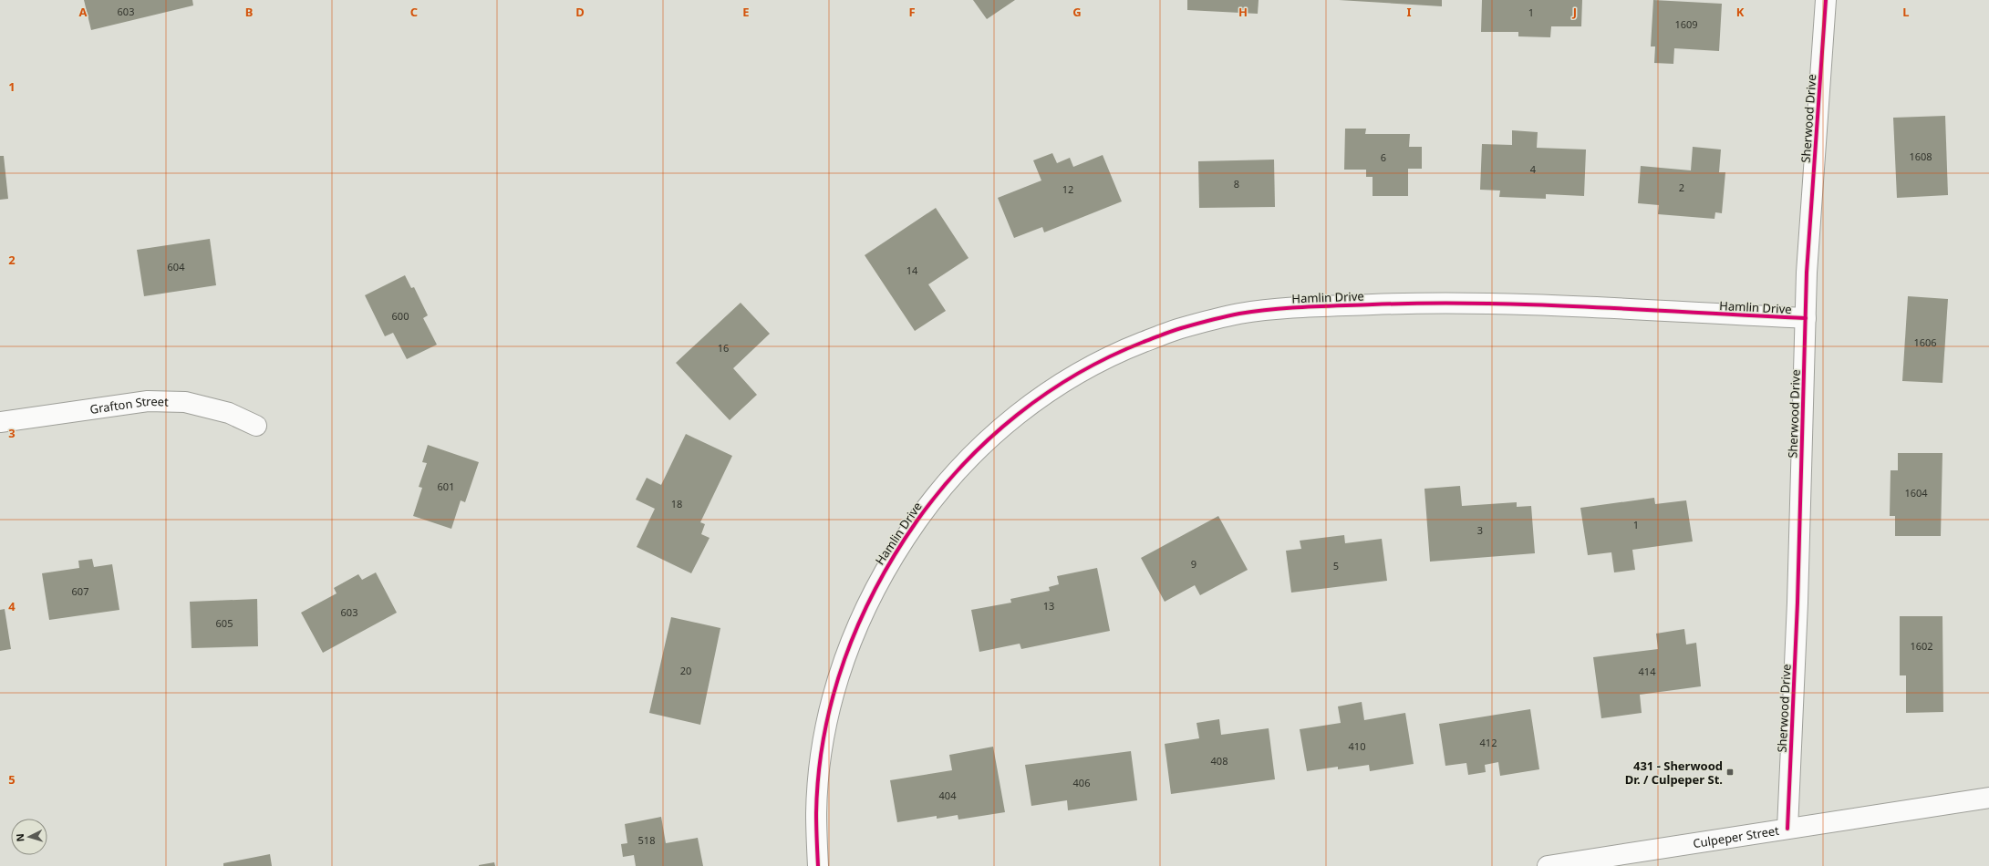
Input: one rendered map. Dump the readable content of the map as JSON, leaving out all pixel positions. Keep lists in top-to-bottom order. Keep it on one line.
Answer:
{"streets":{"street":["Sherwood Drive","Hamlin Drive","Grafton Street","Culpeper Street"]},"crossings":[["Sherwood Drive","Hamlin Drive"],["Sherwood Drive","Culpeper Street"]],"places":{"transit":["431 - Sherwood Dr. / Culpeper St."]},"house_numbers":["603","1","1609","1608","6","4","8","2","12","604","14","600","1606","16","601","1604","18","1","3","9","5","607","13","603","605","1602","20","414","412","410","408","406","404","518"],"north":"left","grid":{"columns":["A","B","C","D","E","F","G","H","I","J","K","L"],"rows":["1","2","3","4","5"]}}
